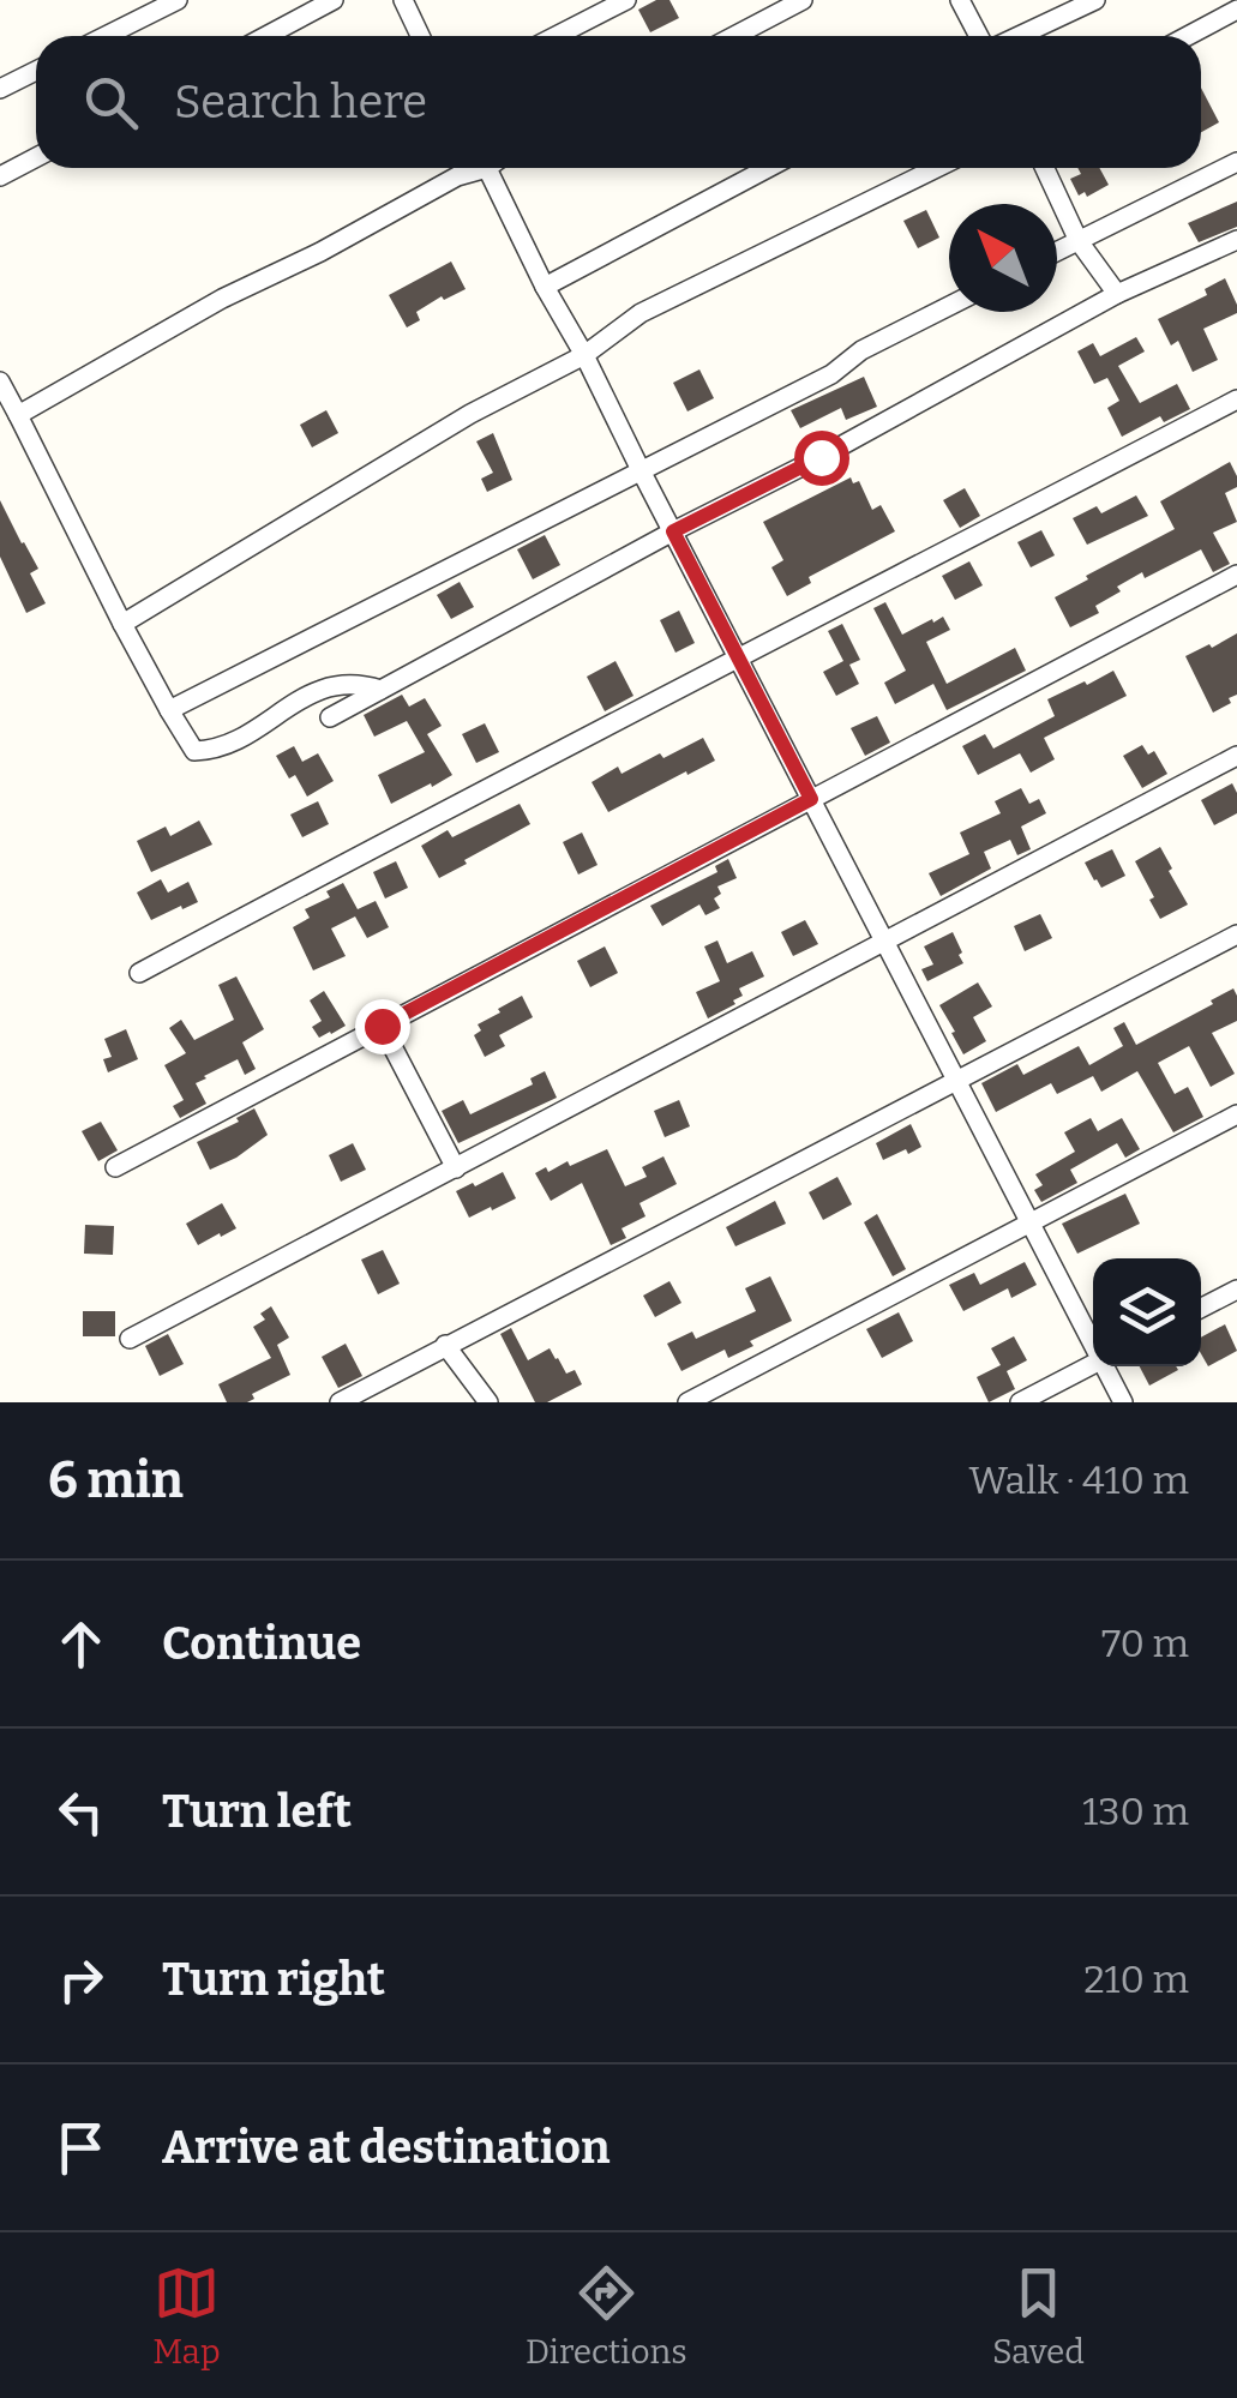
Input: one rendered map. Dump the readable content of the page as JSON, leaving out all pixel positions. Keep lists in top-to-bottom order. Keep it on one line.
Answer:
{"north":"top left","page":{"search":"Search here","heading":["6 min","Walk · 410 m"],"list":[["Continue","70 m"],["Turn left","130 m"],["Turn right","210 m"],"Arrive at destination"],"nav":["Map","Directions","Saved"]}}
